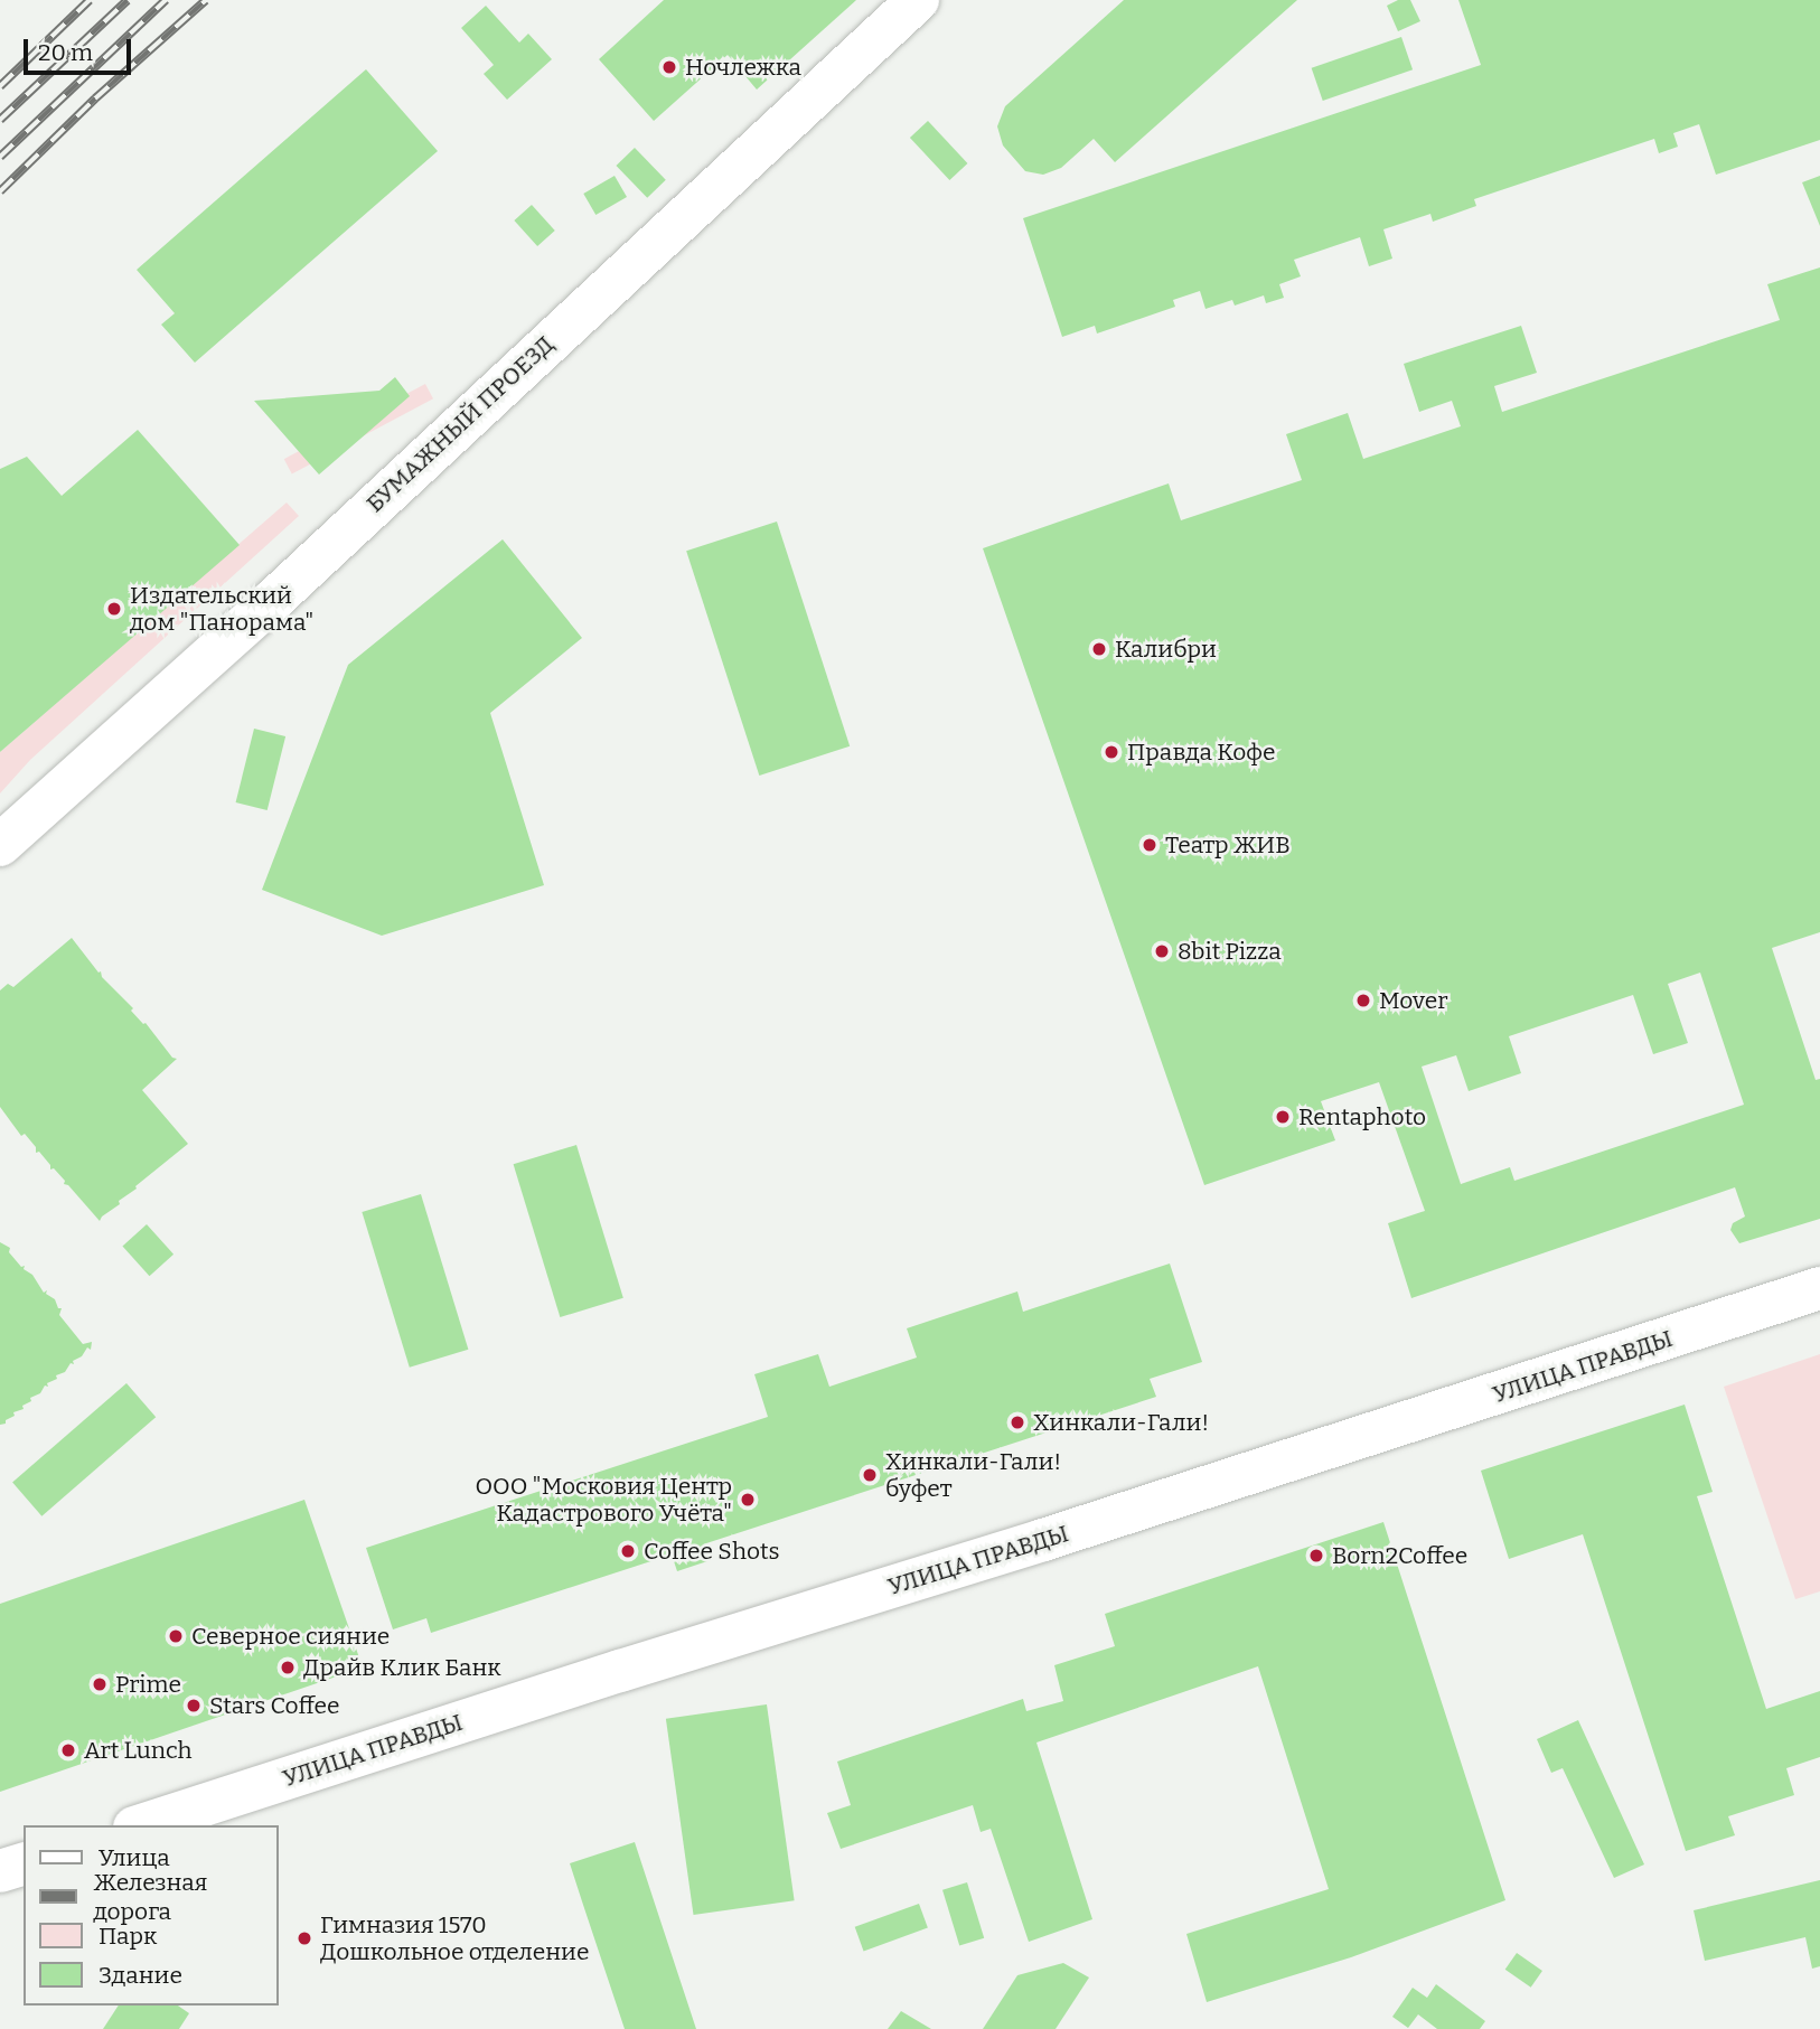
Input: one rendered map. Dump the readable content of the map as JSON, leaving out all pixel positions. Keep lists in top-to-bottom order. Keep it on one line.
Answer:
{"streets":{"street":["БУМАЖНЫЙ ПРОЕЗД","УЛИЦА ПРАВДЫ"]},"places":["Ночлежка","Издательский дом \"Панорама\"","Калибри","Правда Кофе","Театр ЖИВ","8bit Pizza","Mover","Rentaphoto","Хинкали-Гали!","Хинкали-Гали! буфет","ООО \"Московия Центр Кадастрового Учёта\"","Coffee Shots","Born2Coffee","Северное сияние","Драйв Клик Банк","Prime","Stars Coffee","Art Lunch","Гимназия 1570 Дошкольное отделение"],"legend":["Улица","Железная дорога","Парк","Здание"],"scale_bar":"20 m"}
